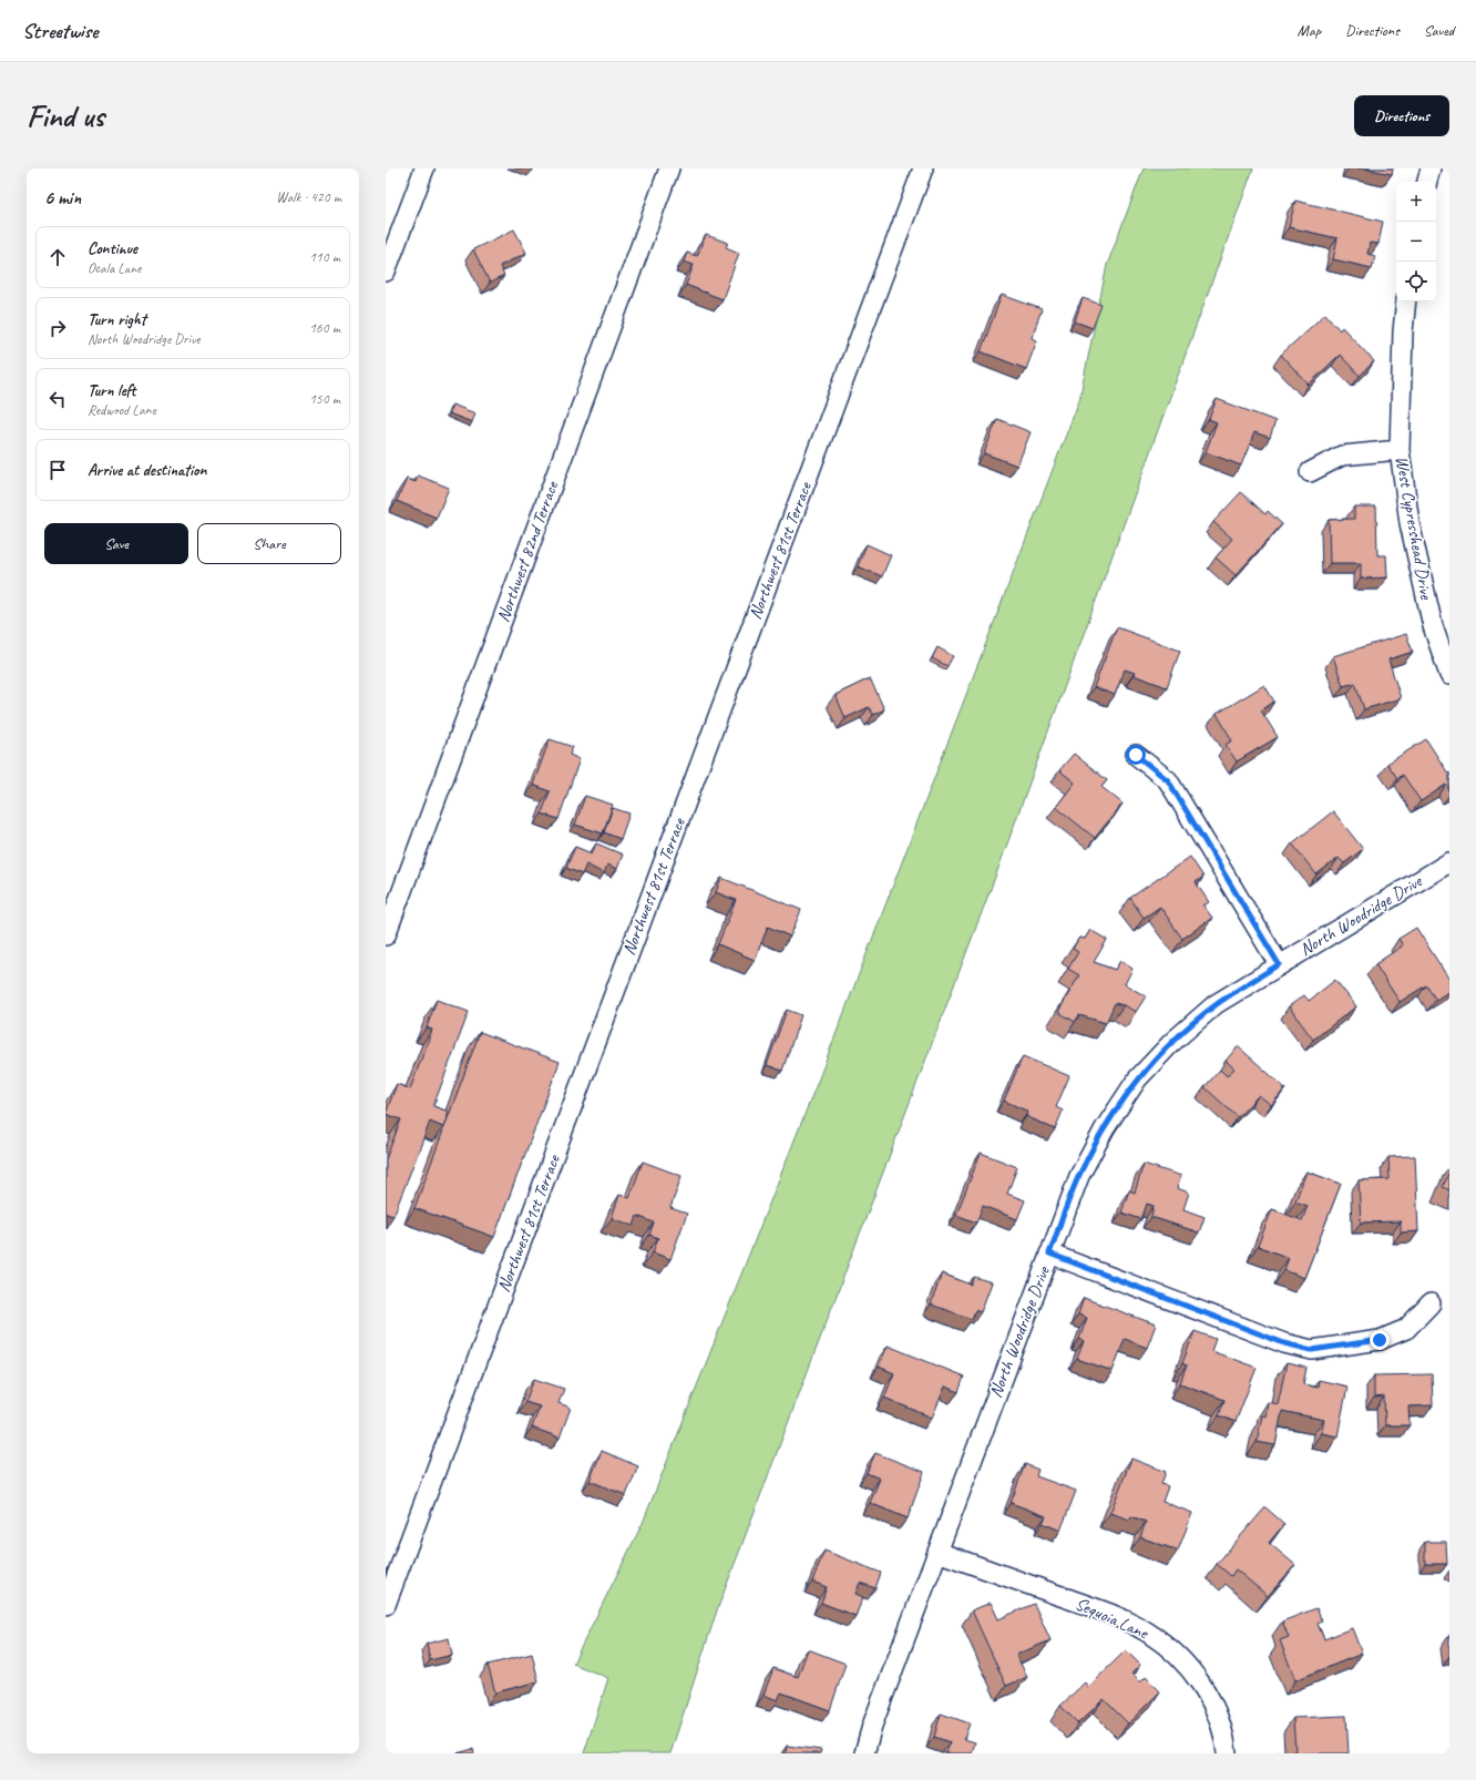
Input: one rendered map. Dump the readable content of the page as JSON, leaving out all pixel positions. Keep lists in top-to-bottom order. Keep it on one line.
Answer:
{"streets":{"street":["West Cypresshead Drive","Northwest 81st Terrace","Northwest 82nd Terrace","North Woodridge Drive","Sequoia Lane"]},"crossings":[["North Woodridge Drive","Sequoia Lane"]],"page":{"header":"Streetwise","nav":["Map","Directions","Saved"],"buttons":["Directions",["Save","Share"]],"title":"Find us","heading":["6 min","Walk · 420 m"],"map_buttons":["+","−"],"list":[["Continue","Ocala Lane","110 m"],["Turn right","North Woodridge Drive","160 m"],["Turn left","Redwood Lane","150 m"],"Arrive at destination"]}}
